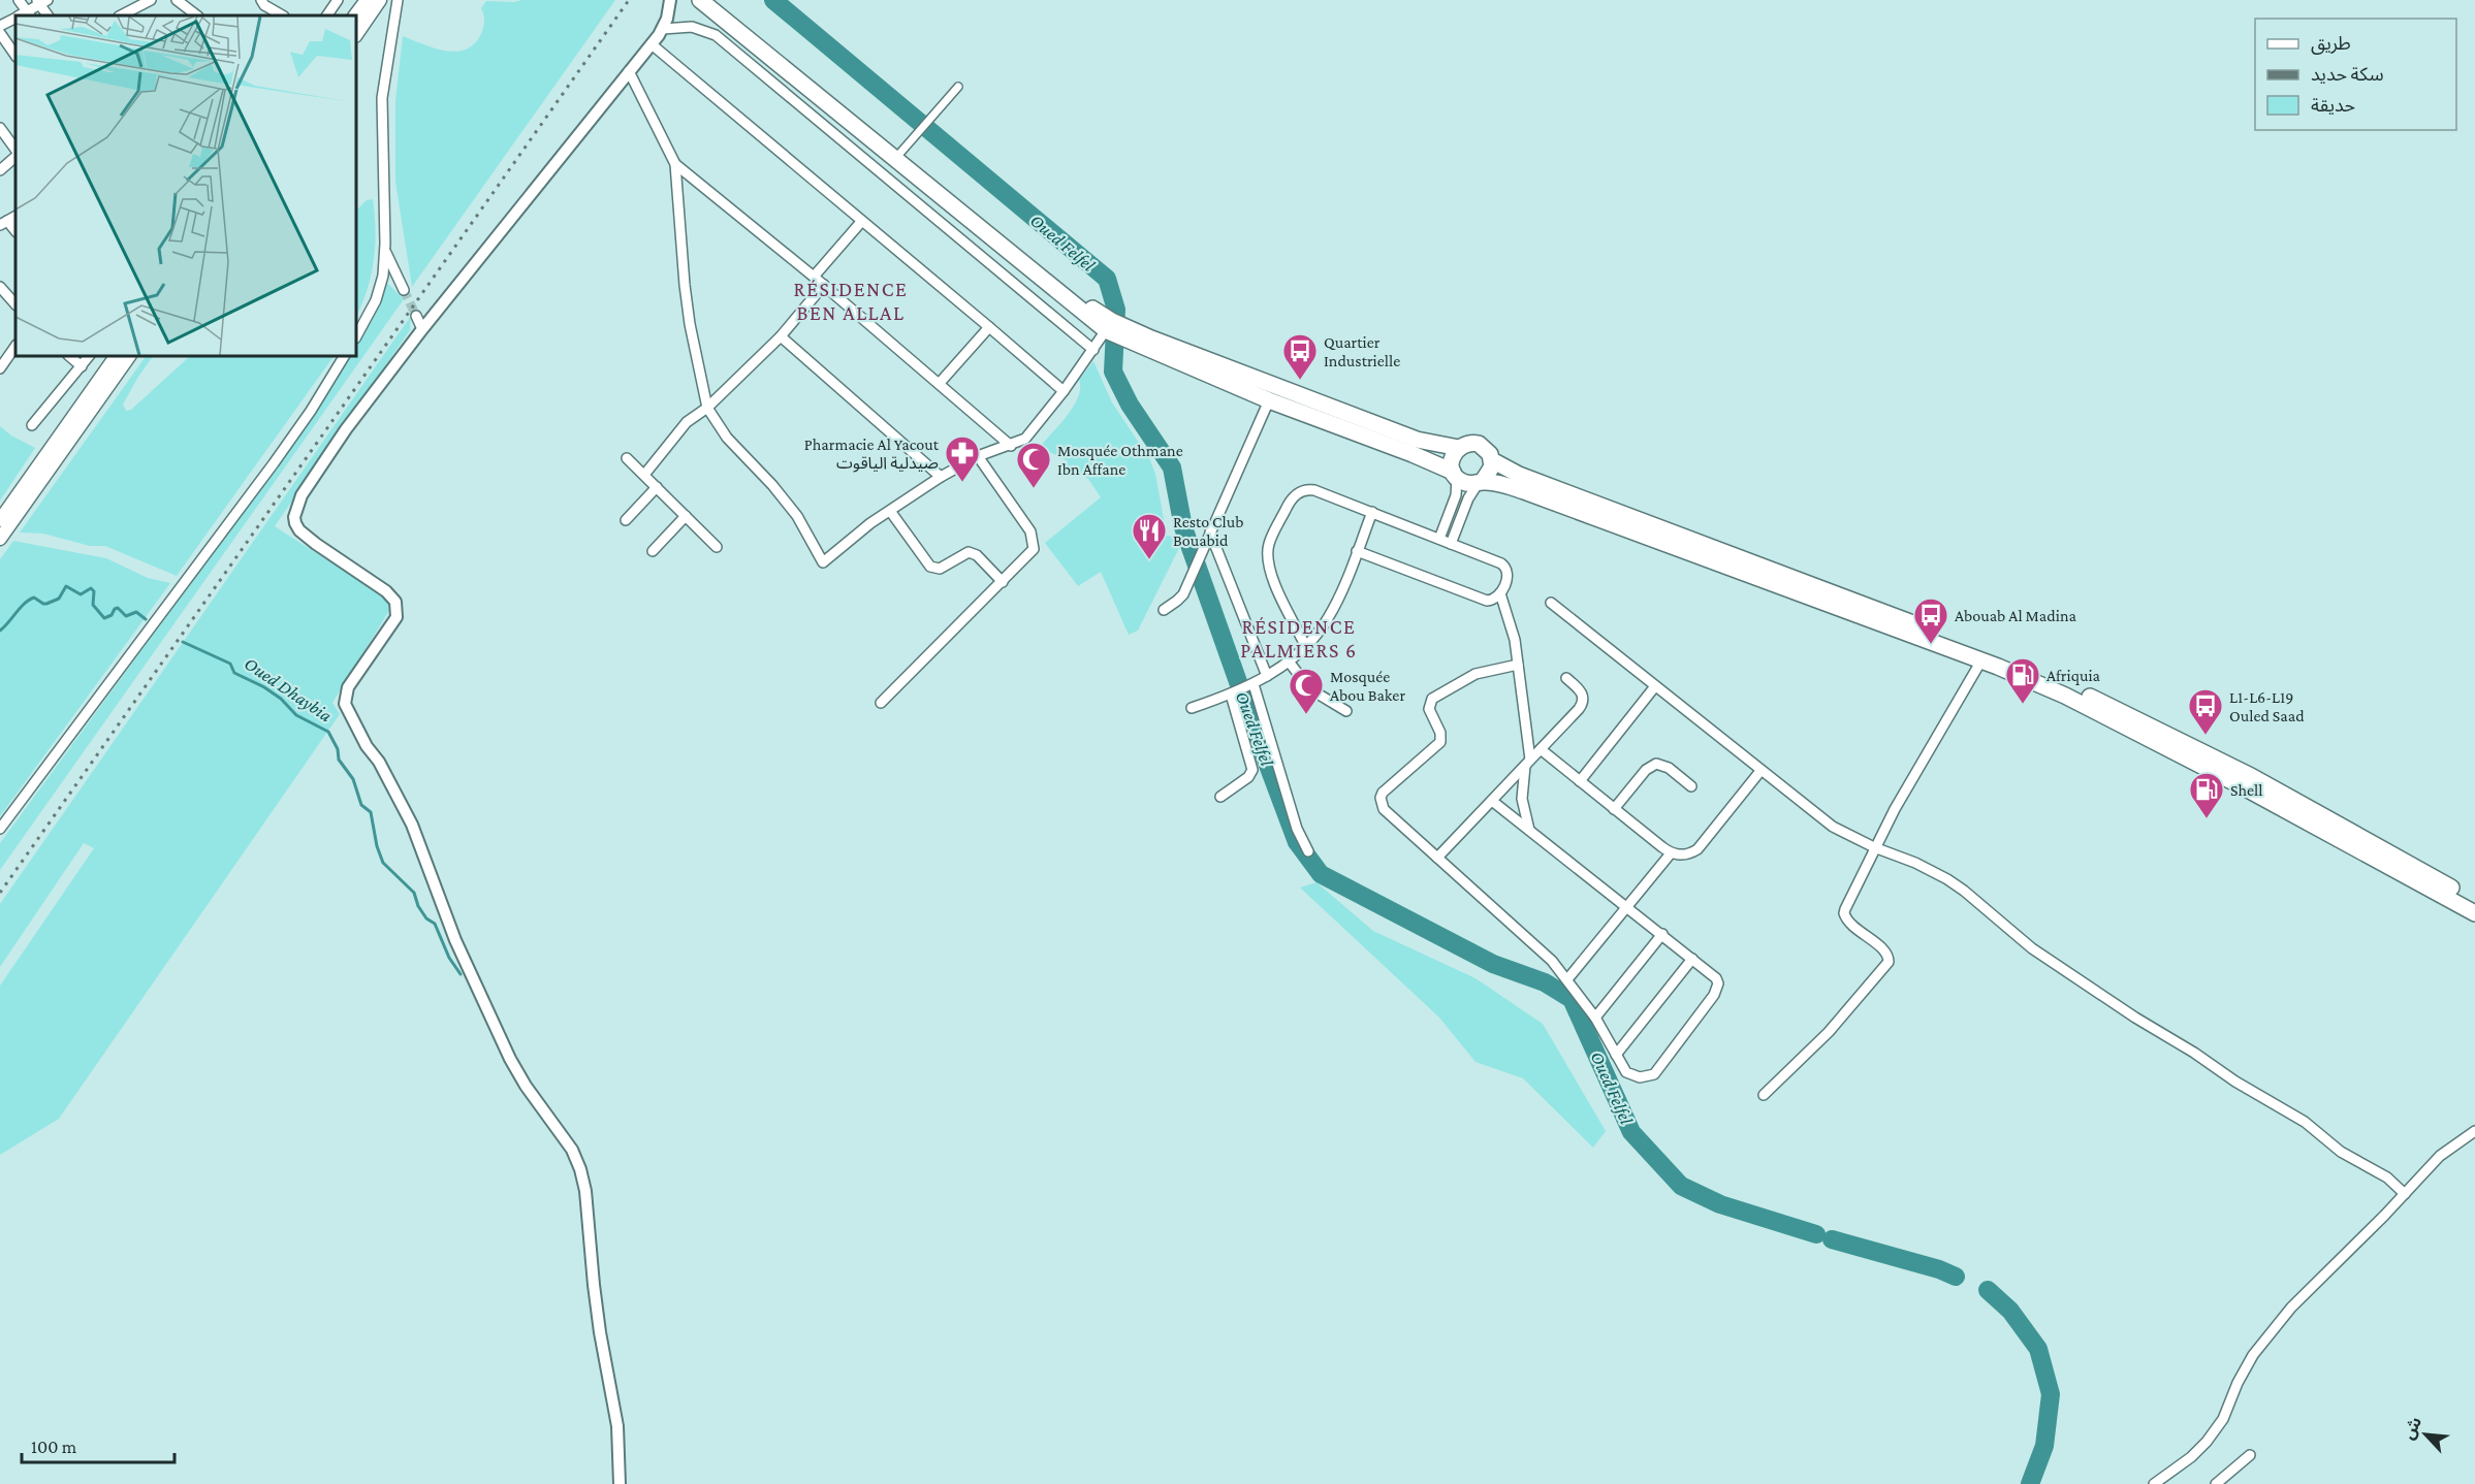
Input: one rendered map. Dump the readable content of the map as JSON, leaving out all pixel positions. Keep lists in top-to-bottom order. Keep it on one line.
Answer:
{"districts":["RÉSIDENCE BEN ALLAL","RÉSIDENCE PALMIERS 6"],"water":["Oued Felfel","Oued Dhaybia"],"places":{"bus stop":["Quartier Industrielle","Abouab Al Madina","L1-L6-L19 Ouled Saad"],"pharmacy":["Pharmacie Al Yacout صيدلية الياقوت"],"mosque":["Mosquée Othmane Ibn Affane","Mosquée Abou Baker"],"restaurant":["Resto Club Bouabid"],"fuel station":["Afriquia","Shell"]},"legend":["طريق","سكة حديد","حديقة"],"scale_bar":"100 m","north":"top left"}
